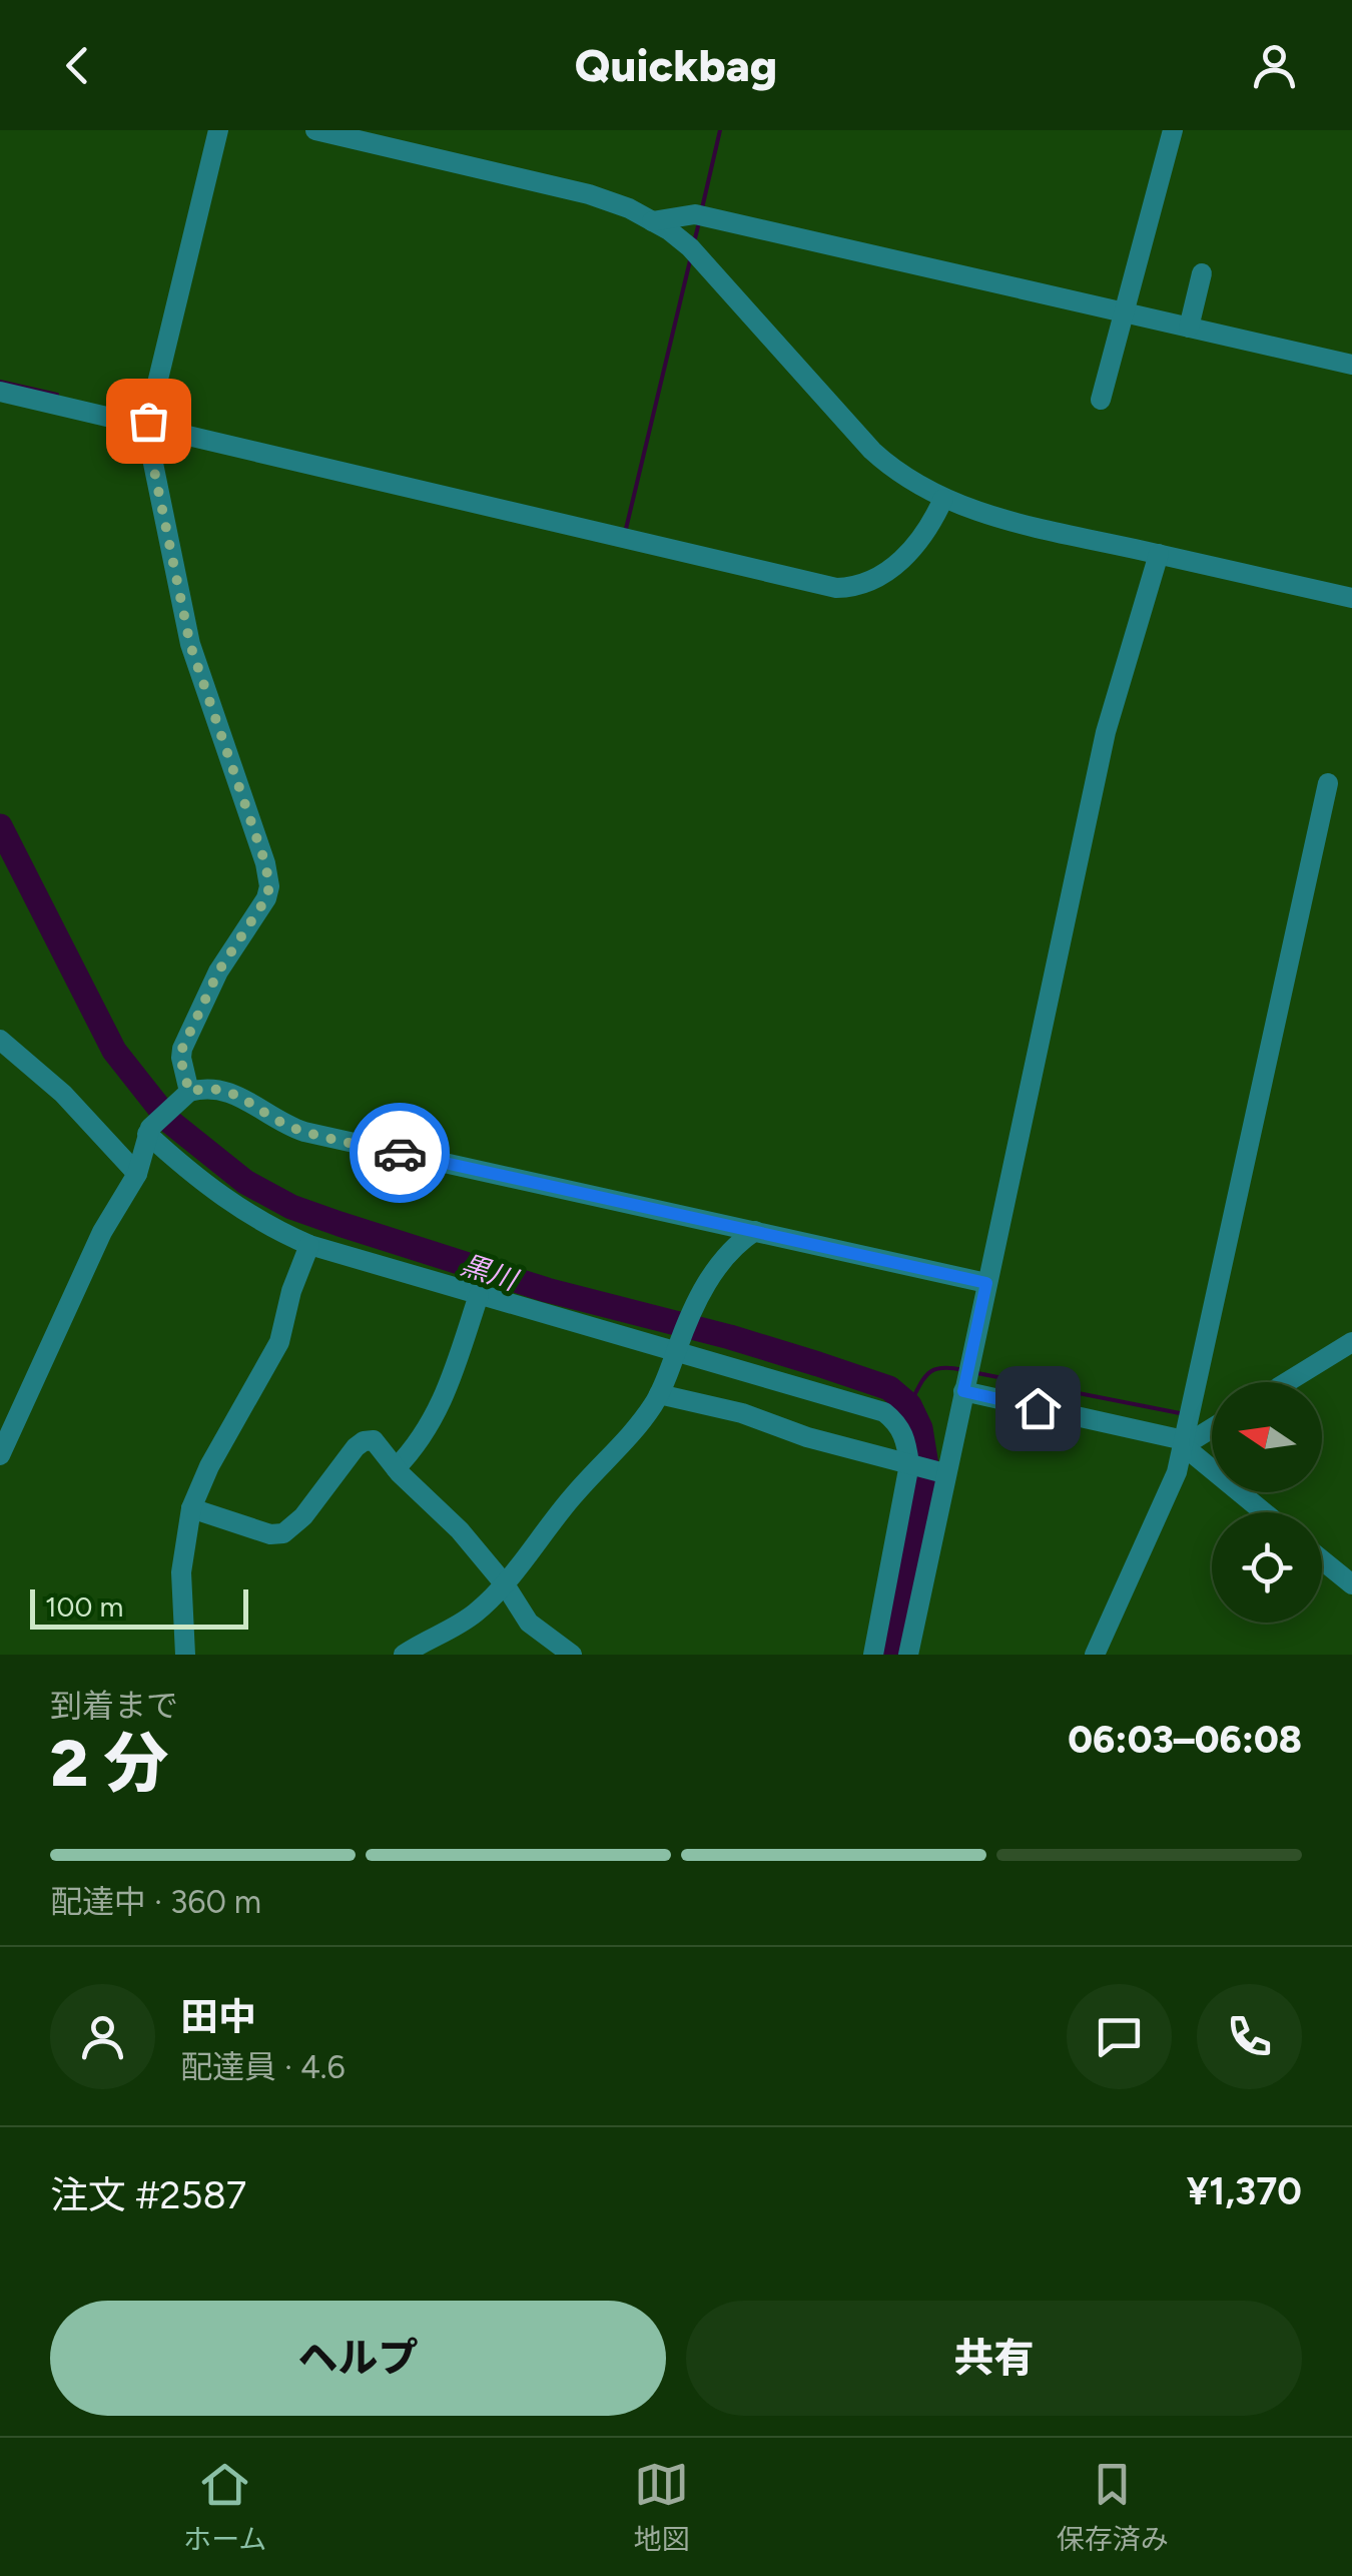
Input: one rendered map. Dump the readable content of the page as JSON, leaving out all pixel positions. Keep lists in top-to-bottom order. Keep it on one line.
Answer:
{"water":["黒川"],"scale_bar":"100 m","north":"left","page":{"header":"Quickbag","scale":"100 m","heading":["2 分","到着まで","06:03–06:08"],"panel":["田中","配達員 · 4.6","注文 #2587","¥1,370"],"bar":"配達中 · 360 m","buttons":["ヘルプ","共有"],"tabs":["ホーム","地図","保存済み"]}}
